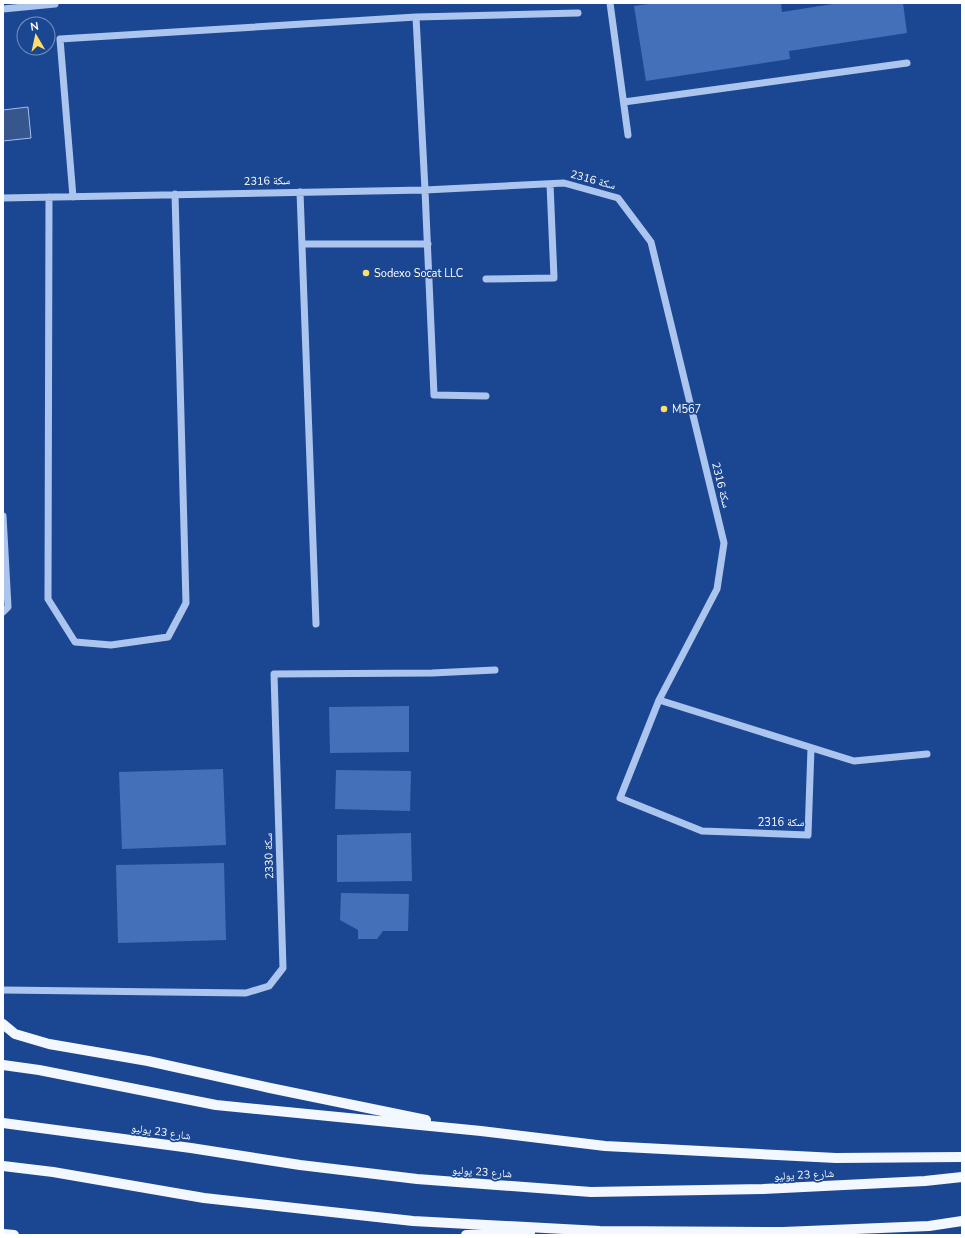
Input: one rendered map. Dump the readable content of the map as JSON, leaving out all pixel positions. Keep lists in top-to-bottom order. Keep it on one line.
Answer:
{"streets":{"main road":["شارع 23 يوليو"],"street":["2316 سكة","سكة 2330"]},"places":["Sodexo Socat LLC","M567"],"north":"top"}
